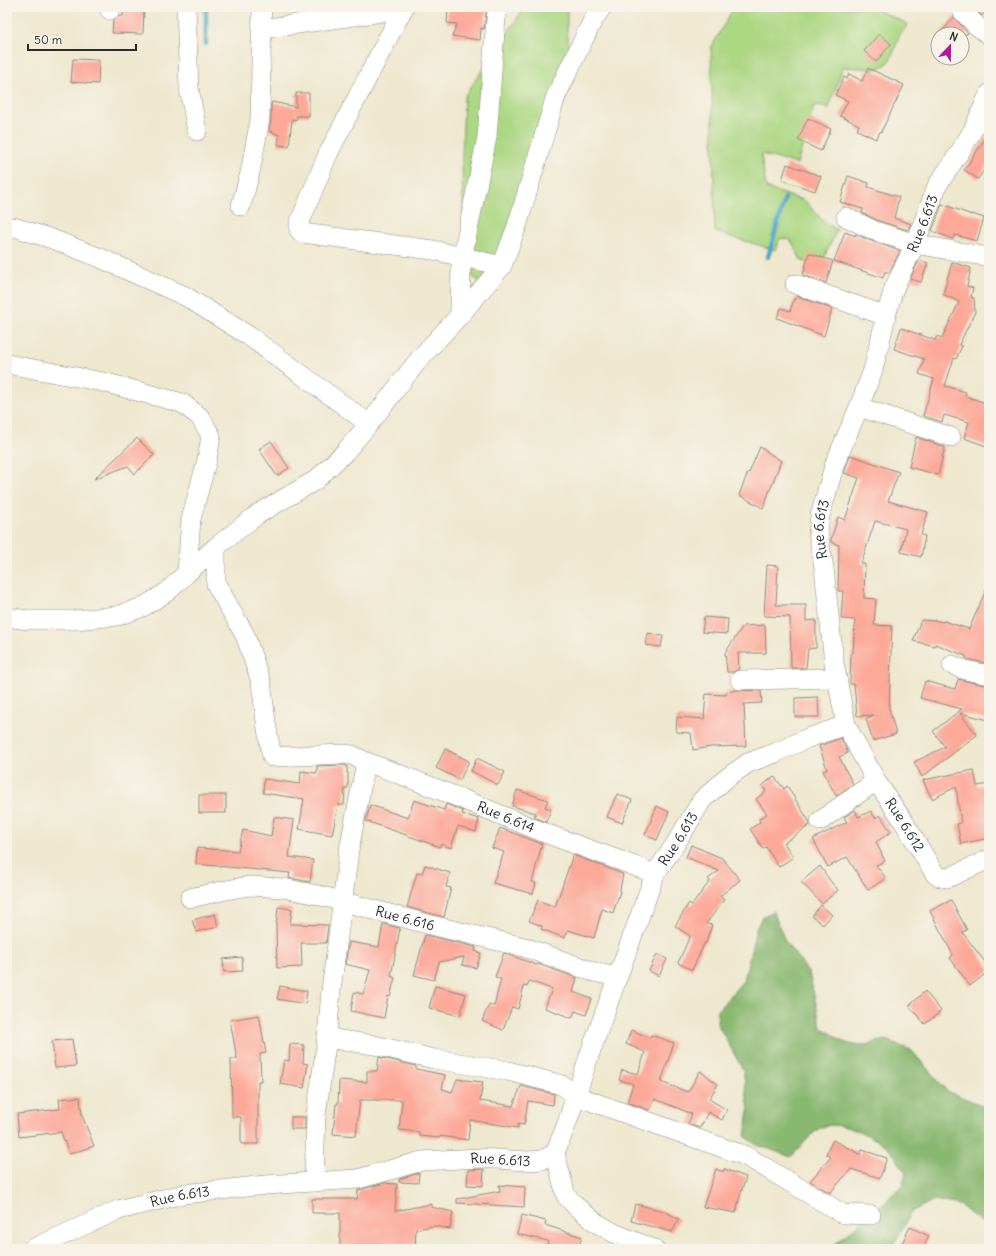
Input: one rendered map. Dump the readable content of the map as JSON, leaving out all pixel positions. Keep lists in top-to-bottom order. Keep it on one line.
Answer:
{"streets":{"street":["Rue 6.613","Rue 6.614","Rue 6.612","Rue 6.616"]},"crossings":[["Rue 6.613","Rue 6.614"],["Rue 6.613","Rue 6.612"],["Rue 6.613","Rue 6.616"]],"scale_bar":"50 m","north":"top"}
